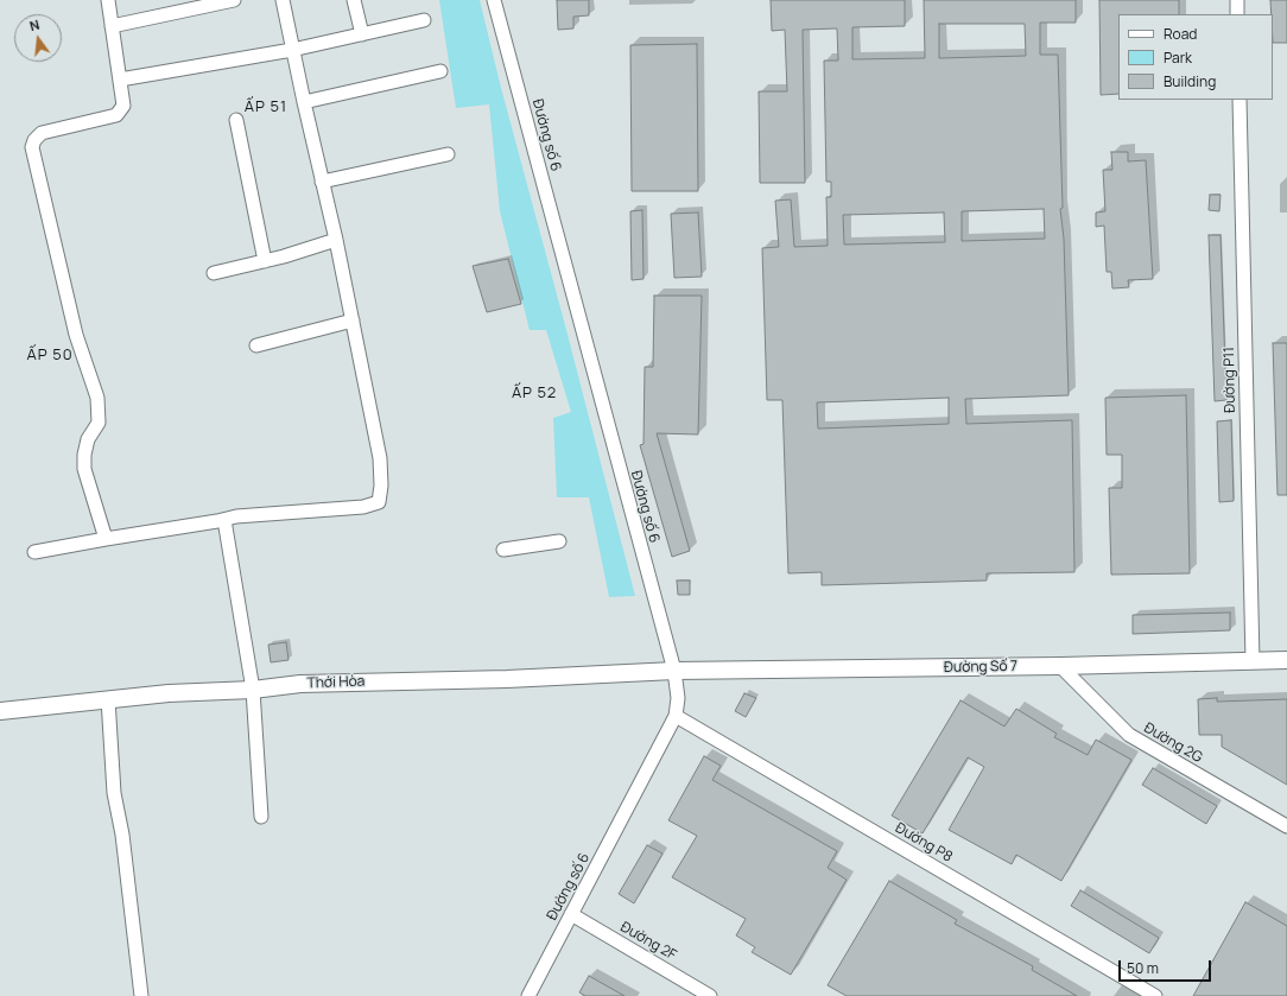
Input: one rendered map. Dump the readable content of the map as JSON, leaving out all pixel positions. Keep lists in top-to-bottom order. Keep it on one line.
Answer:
{"streets":{"street":["Đường số 6","Đường P11","Đường Số 7","Thới Hòa","Đường 2G","Đường P8","Đường 2F"]},"crossings":[["Đường số 6","Đường Số 7"],["Đường số 6","Thới Hòa"],["Đường số 6","Đường P8"],["Đường số 6","Đường 2F"],["Đường P11","Đường Số 7"],["Đường Số 7","Thới Hòa"],["Đường Số 7","Đường 2G"]],"districts":["ẤP 51","ẤP 50","ẤP 52"],"legend":["Road","Park","Building"],"scale_bar":"50 m","north":"top"}
